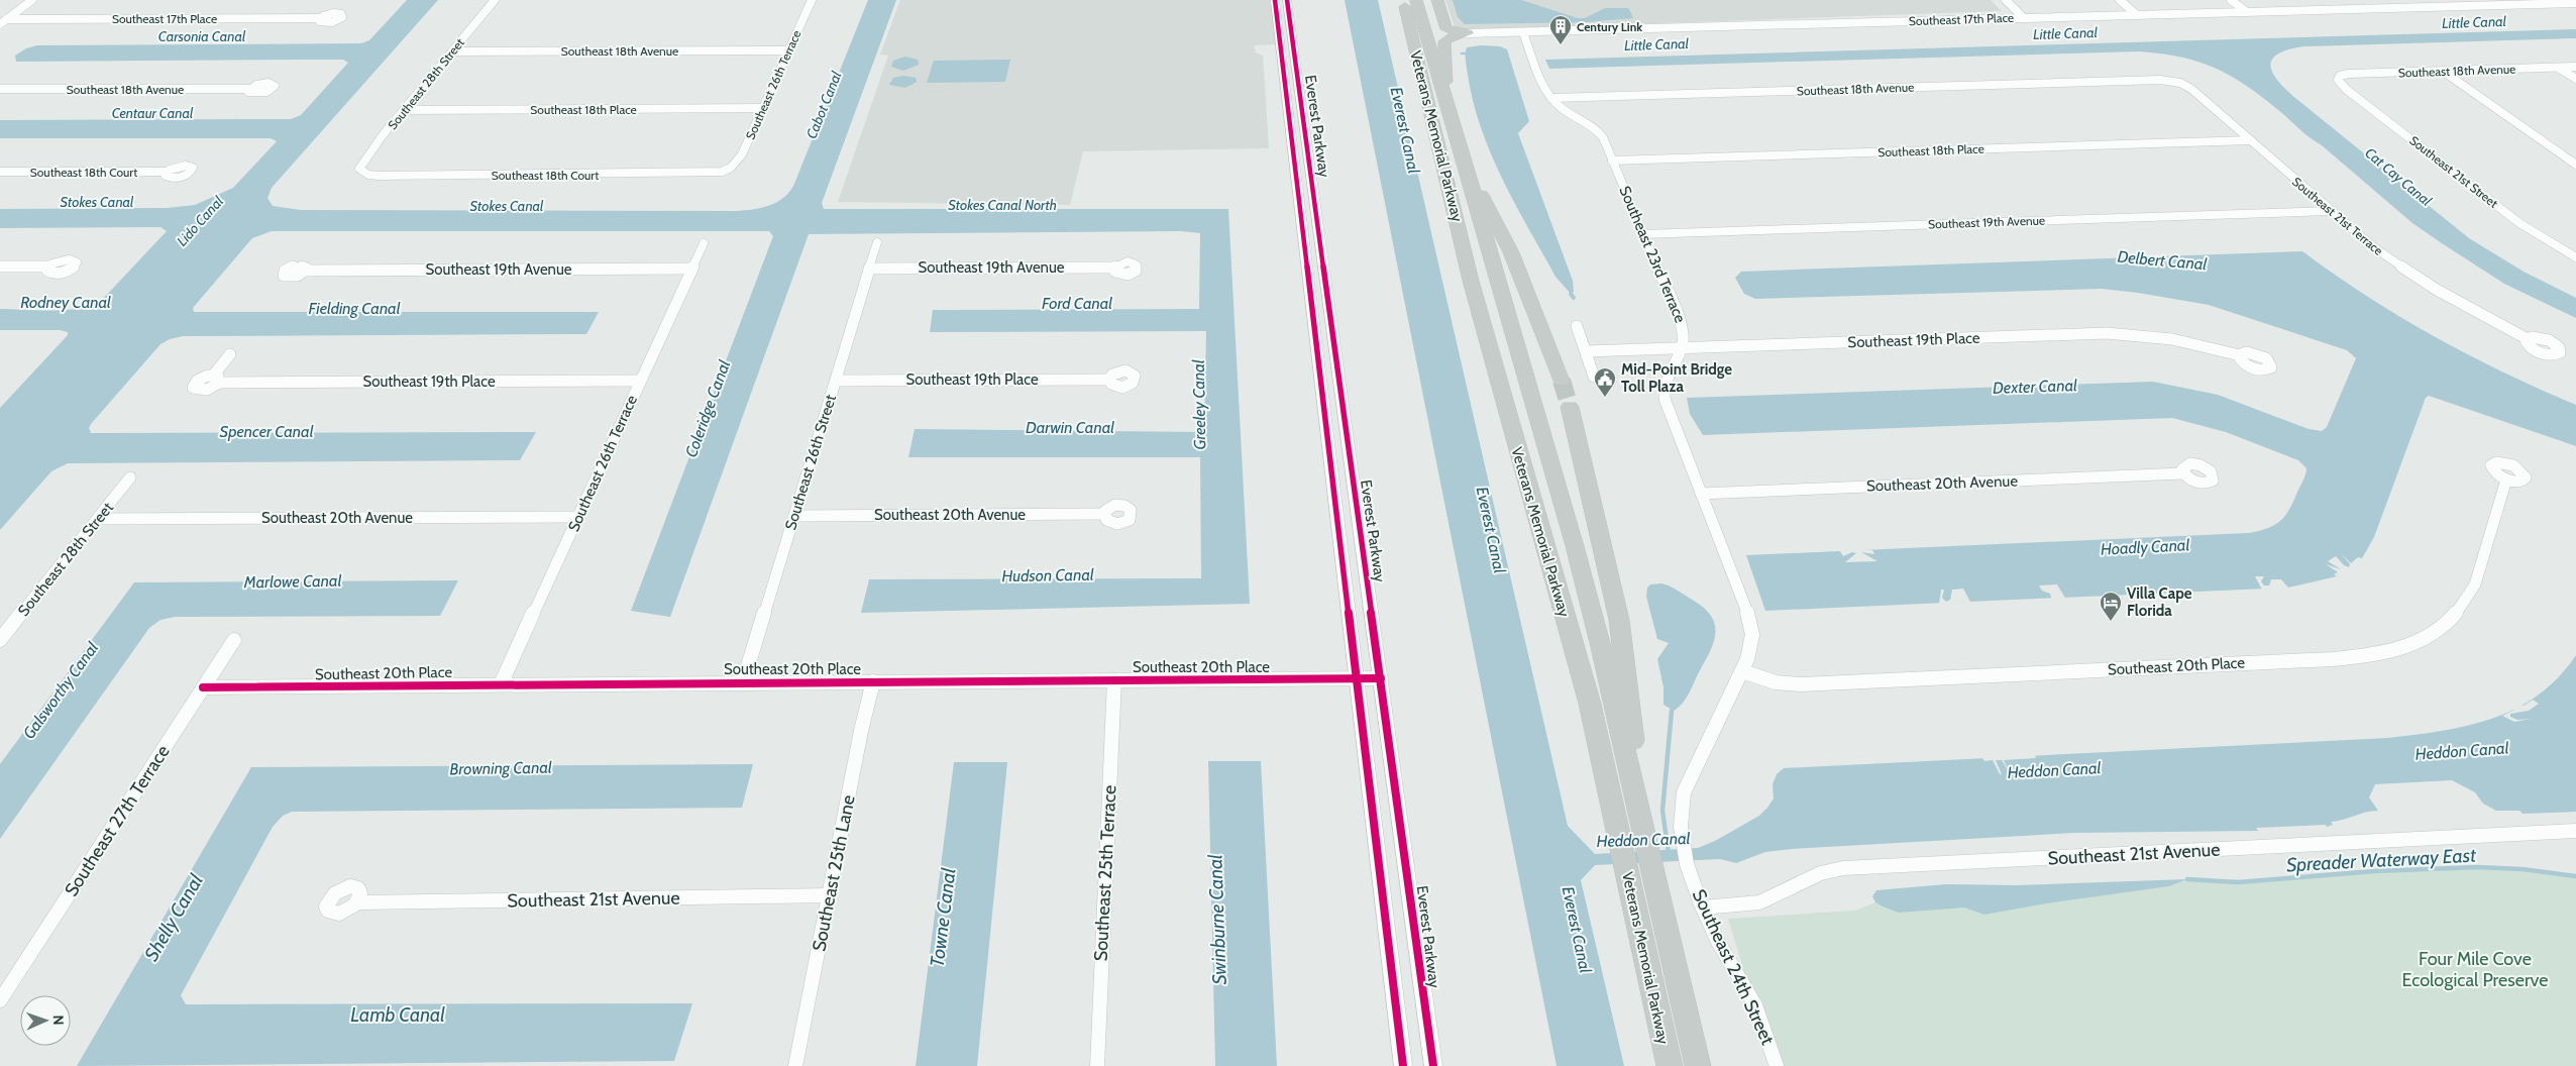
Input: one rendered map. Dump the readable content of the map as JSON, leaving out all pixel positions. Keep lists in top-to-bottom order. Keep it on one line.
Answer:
{"streets":{"highway":["Veterans Memorial Parkway"],"street":["Southeast 17th Place","Southeast 18th Avenue","Southeast 28th Street","Southeast 26th Terrace","Southeast 18th Place","Everest Parkway","Southeast 18th Court","Southeast 21st Street","Southeast 21st Terrace","Southeast 19th Avenue","Southeast 23rd Terrace","Southeast 19th Place","Southeast 26th Street","Southeast 20th Avenue","Southeast 20th Place","Southeast 27th Terrace","Southeast 21st Avenue","Southeast 25th Lane","Southeast 25th Terrace","Southeast 24th Street"]},"crossings":[["Southeast 17th Place","Southeast 23rd Terrace"],["Southeast 18th Avenue","Southeast 28th Street"],["Southeast 18th Avenue","Southeast 26th Terrace"],["Southeast 18th Avenue","Southeast 21st Street"],["Southeast 18th Avenue","Southeast 21st Terrace"],["Southeast 18th Avenue","Southeast 23rd Terrace"],["Southeast 28th Street","Southeast 18th Place"],["Southeast 28th Street","Southeast 18th Court"],["Southeast 28th Street","Southeast 20th Avenue"],["Southeast 26th Terrace","Southeast 18th Place"],["Southeast 26th Terrace","Southeast 18th Court"],["Southeast 26th Terrace","Southeast 19th Avenue"],["Southeast 26th Terrace","Southeast 19th Place"],["Southeast 26th Terrace","Southeast 20th Avenue"],["Southeast 26th Terrace","Southeast 20th Place"],["Southeast 18th Place","Southeast 21st Terrace"],["Southeast 18th Place","Southeast 23rd Terrace"],["Everest Parkway","Southeast 20th Place"],["Southeast 21st Terrace","Southeast 19th Avenue"],["Southeast 19th Avenue","Southeast 23rd Terrace"],["Southeast 19th Avenue","Southeast 26th Street"],["Southeast 23rd Terrace","Southeast 19th Place"],["Southeast 19th Place","Southeast 26th Street"],["Southeast 26th Street","Southeast 20th Avenue"],["Southeast 26th Street","Southeast 20th Place"],["Southeast 20th Place","Southeast 27th Terrace"],["Southeast 20th Place","Southeast 25th Lane"],["Southeast 20th Place","Southeast 25th Terrace"],["Southeast 20th Place","Southeast 24th Street"],["Southeast 21st Avenue","Southeast 25th Lane"],["Southeast 21st Avenue","Southeast 24th Street"]],"water":["Little Canal","Carsonia Canal","Cabot Canal","Centaur Canal","Everest Canal","Cat Cay Canal","Stokes Canal","Stokes Canal North","Lido Canal","Delbert Canal","Rodney Canal","Ford Canal","Fielding Canal","Dexter Canal","Greeley Canal","Coleridge Canal","Darwin Canal","Spencer Canal","Hoadly Canal","Hudson Canal","Marlowe Canal","Galsworthy Canal","Heddon Canal","Browning Canal","Spreader Waterway East","Shelly Canal","Towne Canal","Swinburne Canal","Lamb Canal"],"parks":["Four Mile Cove Ecological Preserve"],"places":{"building":["Century Link"],"public building":["Mid-Point Bridge Toll Plaza"],"hotel":["Villa Cape Florida"]},"north":"right"}
